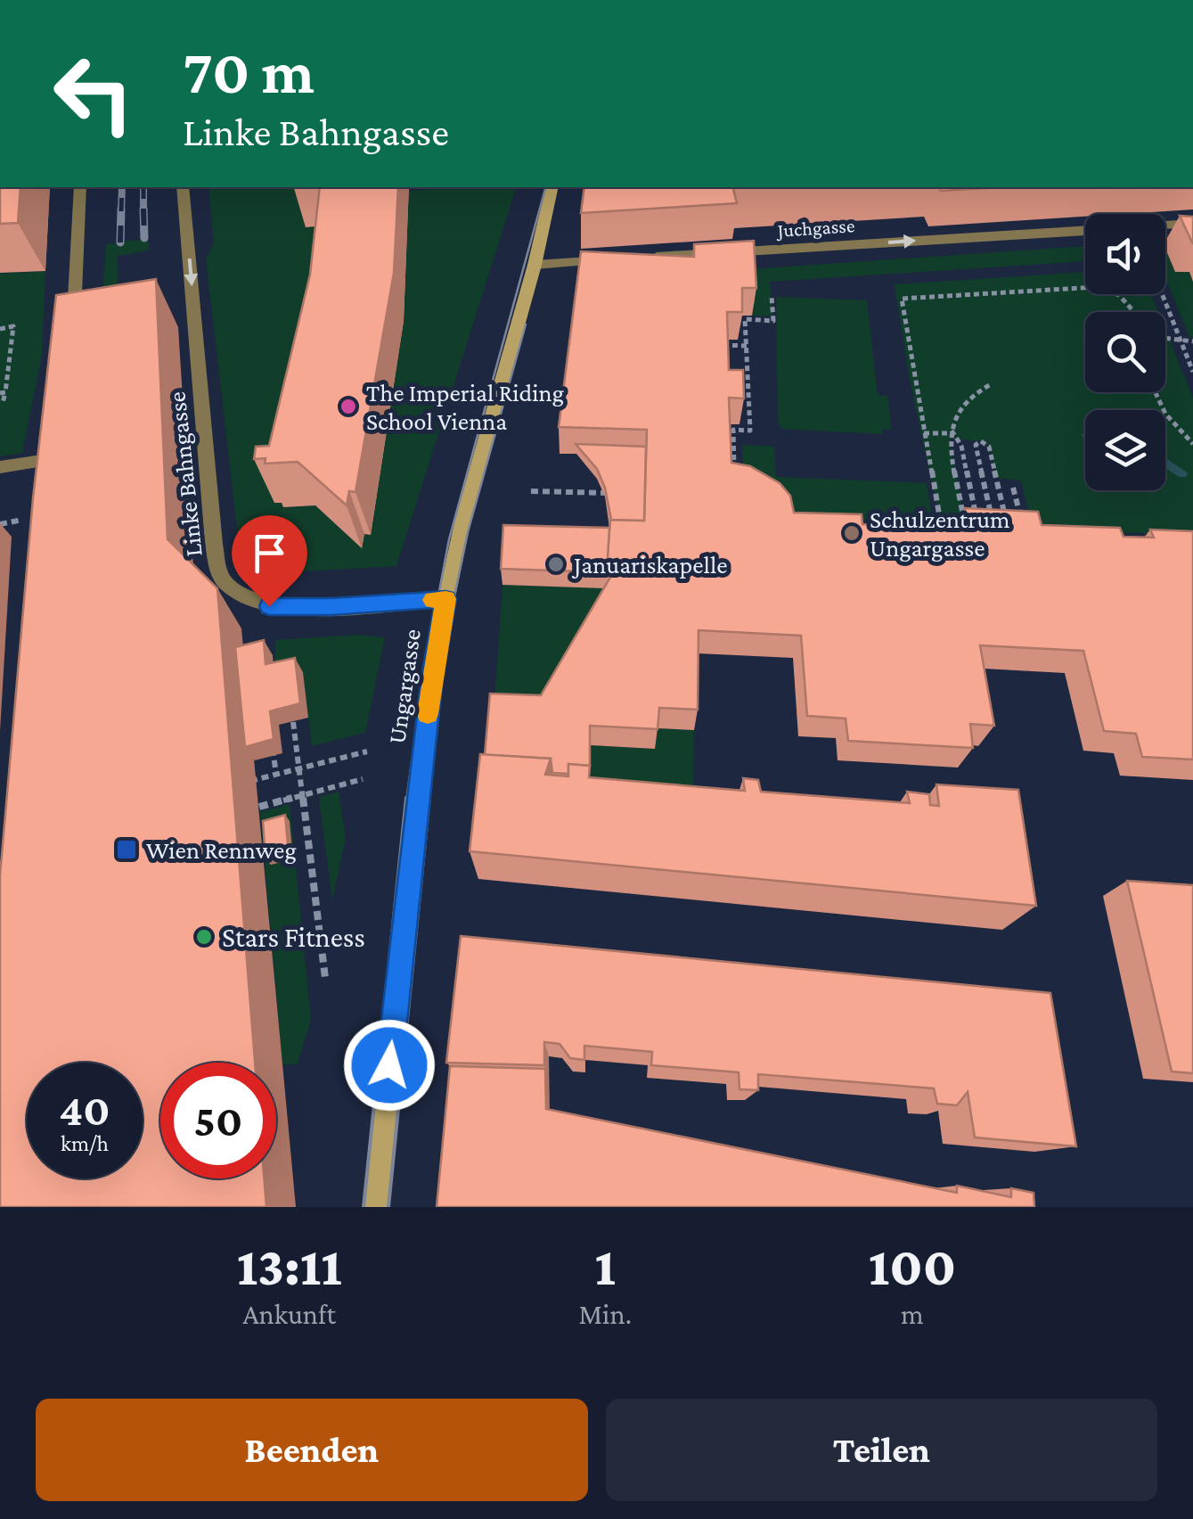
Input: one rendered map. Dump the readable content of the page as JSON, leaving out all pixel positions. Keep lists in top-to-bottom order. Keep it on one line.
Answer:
{"streets":{"main road":["Ungargasse"],"street":["Juchgasse","Linke Bahngasse"]},"crossings":[["Linke Bahngasse","Ungargasse"]],"one_way":["Juchgasse"],"places":{"other":["The Imperial Riding School Vienna","Schulzentrum Ungargasse","Januariskapelle","Stars Fitness"],"transit":["Wien Rennweg"]},"page":{"turn":["70 m","Linke Bahngasse"],"speed":"40 km/h","limit":"50","eta":["13:11","Ankunft","1","Min.","100","m"],"buttons":["Beenden","Teilen"]}}
